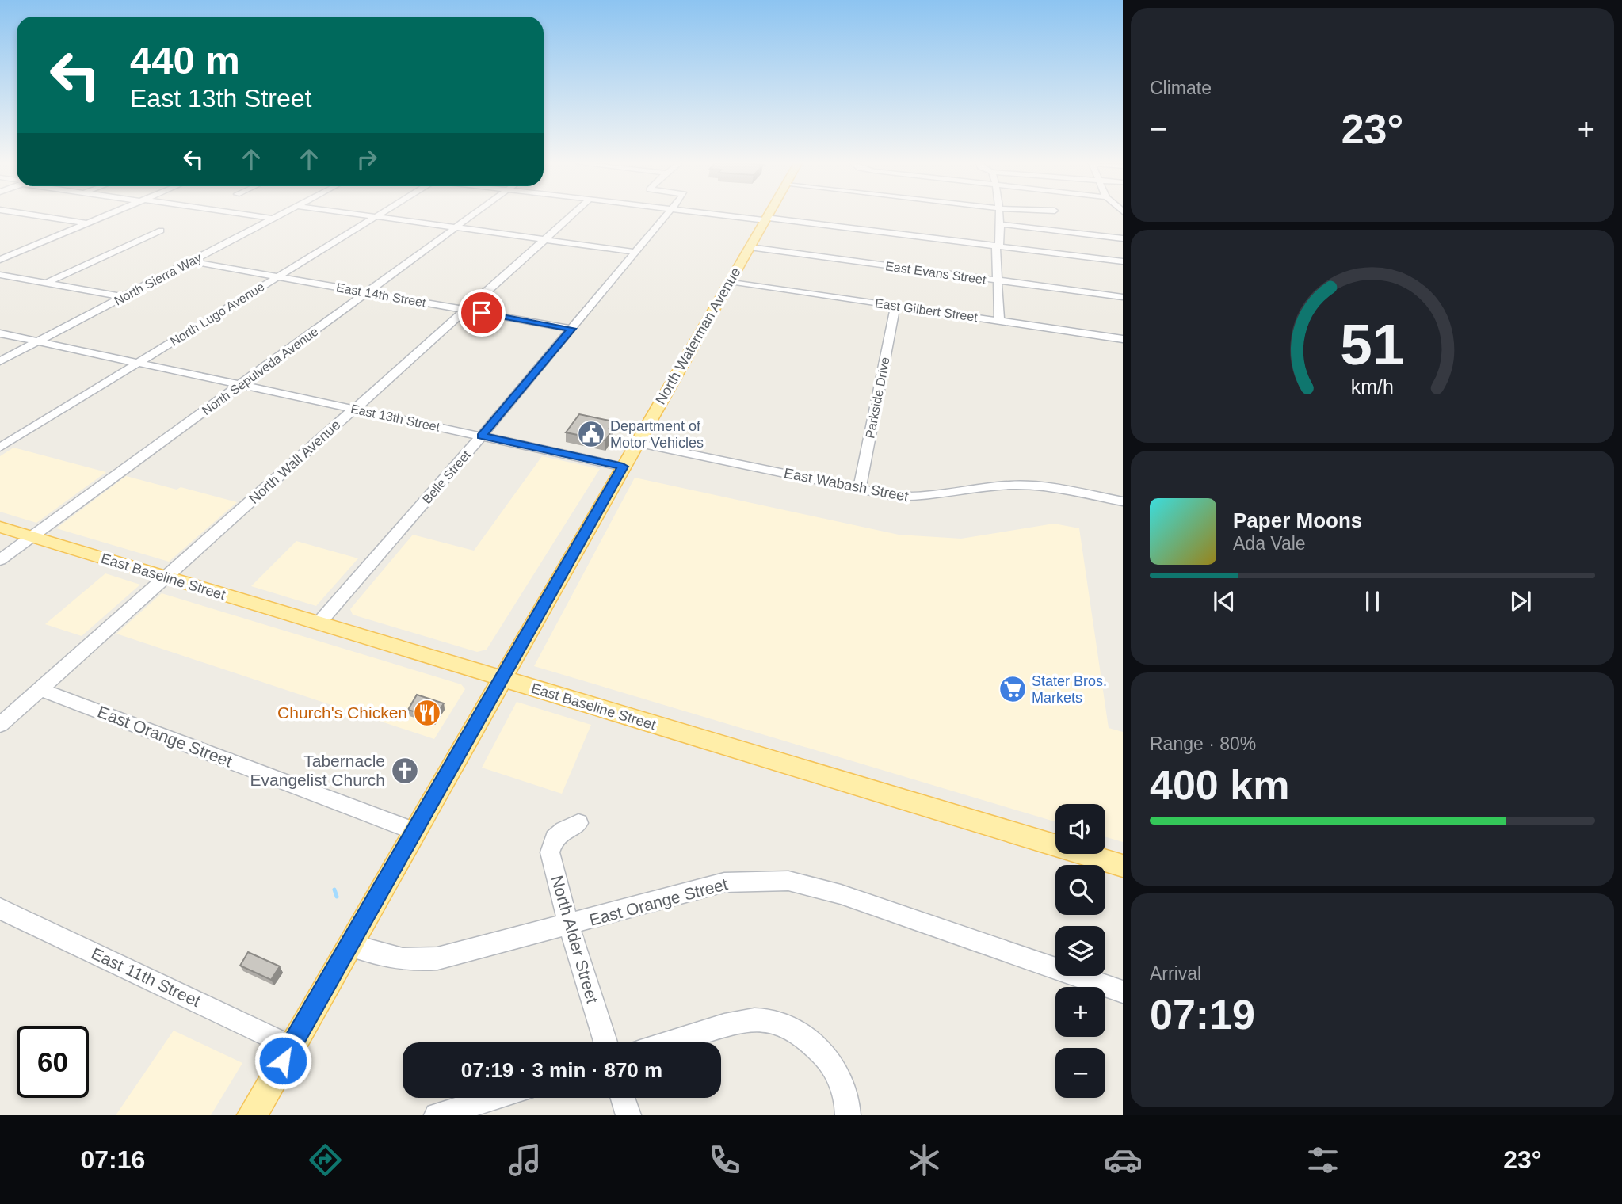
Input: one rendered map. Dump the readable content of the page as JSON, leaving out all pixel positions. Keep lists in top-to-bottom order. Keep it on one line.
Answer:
{"streets":{"main road":["North Waterman Avenue","East Baseline Street"],"street":["East Evans Street","North Sierra Way","East 14th Street","East Gilbert Street","North Lugo Avenue","North Sepulveda Avenue","Parkside Drive","East 13th Street","North Wall Avenue","Belle Street","East Wabash Street","East Orange Street","North Alder Street","East 11th Street"]},"crossings":[["East Evans Street","North Waterman Avenue"],["North Sierra Way","East 14th Street"],["North Sierra Way","East 13th Street"],["East 14th Street","North Lugo Avenue"],["East 14th Street","North Sepulveda Avenue"],["East 14th Street","North Wall Avenue"],["East 14th Street","Belle Street"],["East Gilbert Street","North Waterman Avenue"],["East Gilbert Street","Parkside Drive"],["North Lugo Avenue","East 13th Street"],["North Waterman Avenue","East 13th Street"],["North Waterman Avenue","East Wabash Street"],["North Waterman Avenue","East Baseline Street"],["North Waterman Avenue","East Orange Street"],["North Waterman Avenue","East 11th Street"],["North Sepulveda Avenue","East 13th Street"],["North Sepulveda Avenue","East Baseline Street"],["Parkside Drive","East Wabash Street"],["East 13th Street","North Wall Avenue"],["East 13th Street","Belle Street"],["North Wall Avenue","East Baseline Street"],["North Wall Avenue","East Orange Street"],["Belle Street","East Baseline Street"],["East Orange Street","North Alder Street"]],"places":{"public building":["Department of Motor Vehicles"],"supermarket":["Stater Bros. Markets"],"restaurant":["Church's Chicken"],"church":["Tabernacle Evangelist Church"]},"page":{"tile":["Climate",["Range · 80%","400 km"],["Arrival","07:19"]],"turn":["440 m","East 13th Street"],"heat":["−","23°","+"],"song":["Paper Moons","Ada Vale"],"map_buttons":["+","−"],"limit":"60","trip":"07:19 · 3 min · 870 m","tabs":["07:16","23°"],"gauge":["51","km/h"]}}
